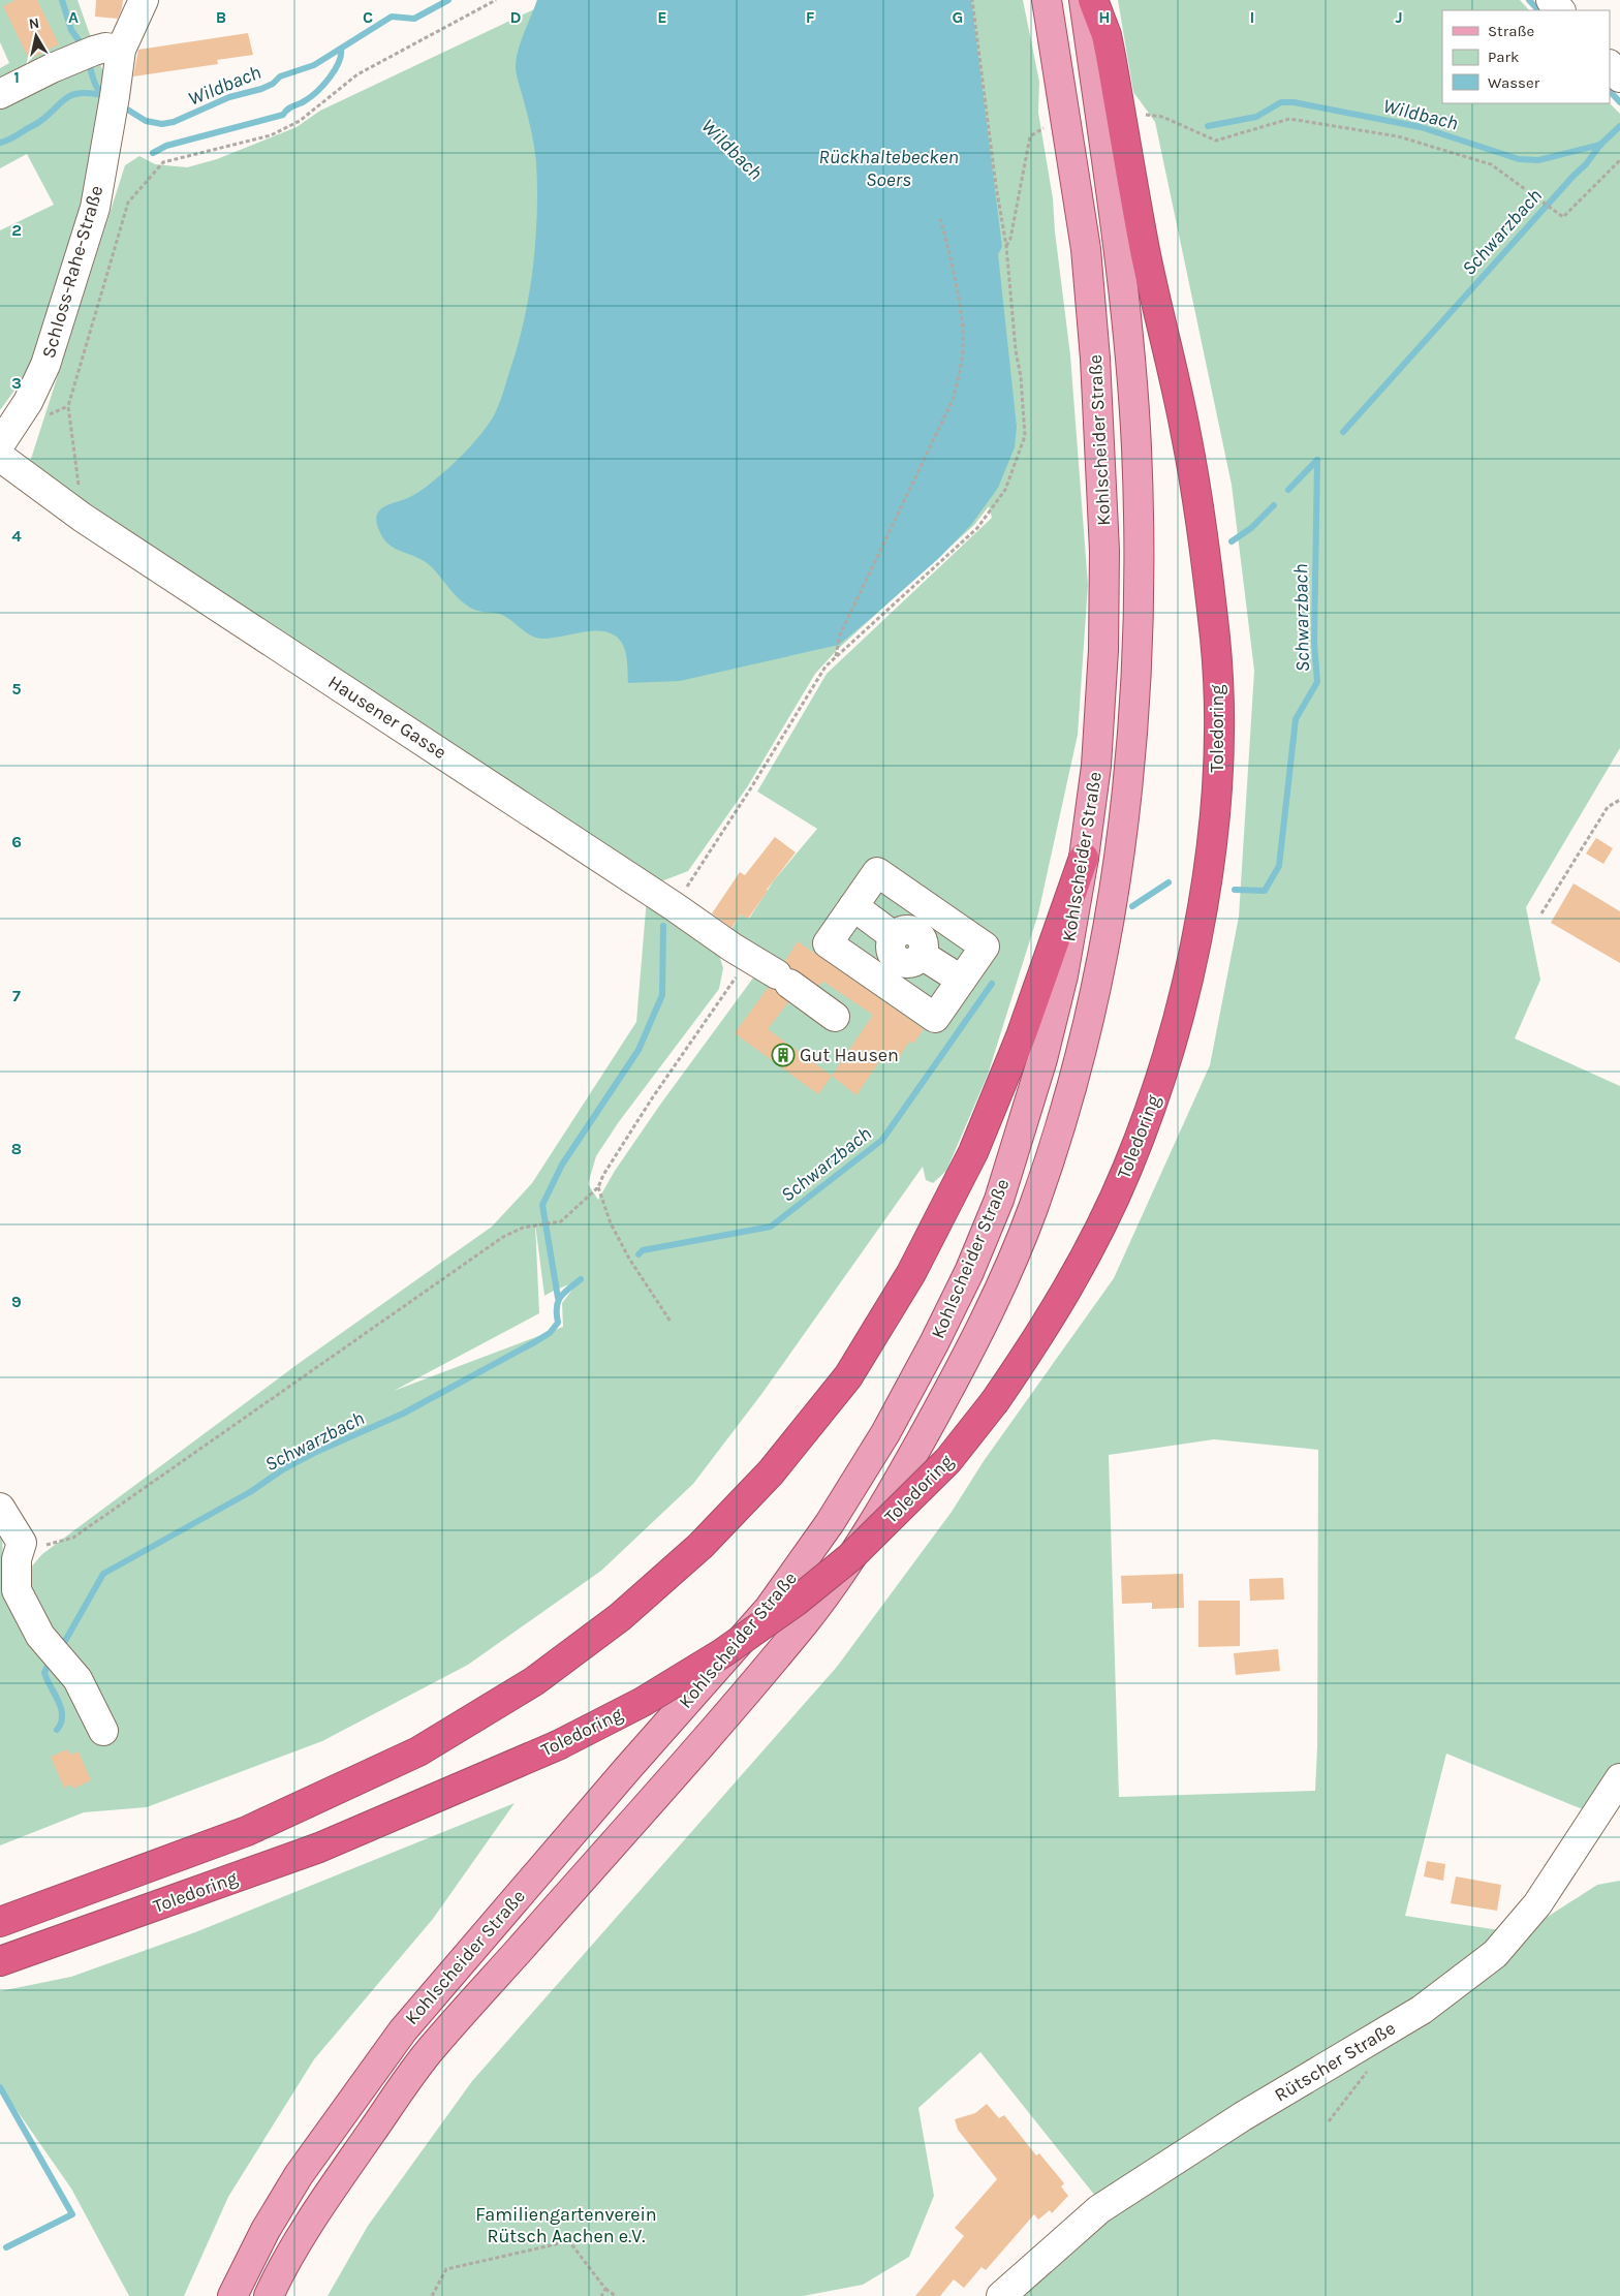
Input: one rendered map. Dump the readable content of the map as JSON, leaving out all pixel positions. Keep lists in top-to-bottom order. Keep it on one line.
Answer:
{"streets":{"highway":["Toledoring"],"main road":["Kohlscheider Straße"],"street":["Schloss-Rahe-Straße","Hausener Gasse","Rütscher Straße"]},"water":["Wildbach","Rückhaltebecken Soers","Schwarzbach"],"parks":["Familiengartenverein Rütsch Aachen e.V."],"places":{"building":["Gut Hausen"]},"legend":["Straße","Park","Wasser"],"north":"top","grid":{"columns":["A","B","C","D","E","F","G","H","I","J"],"rows":["1","2","3","4","5","6","7","8","9"]}}
